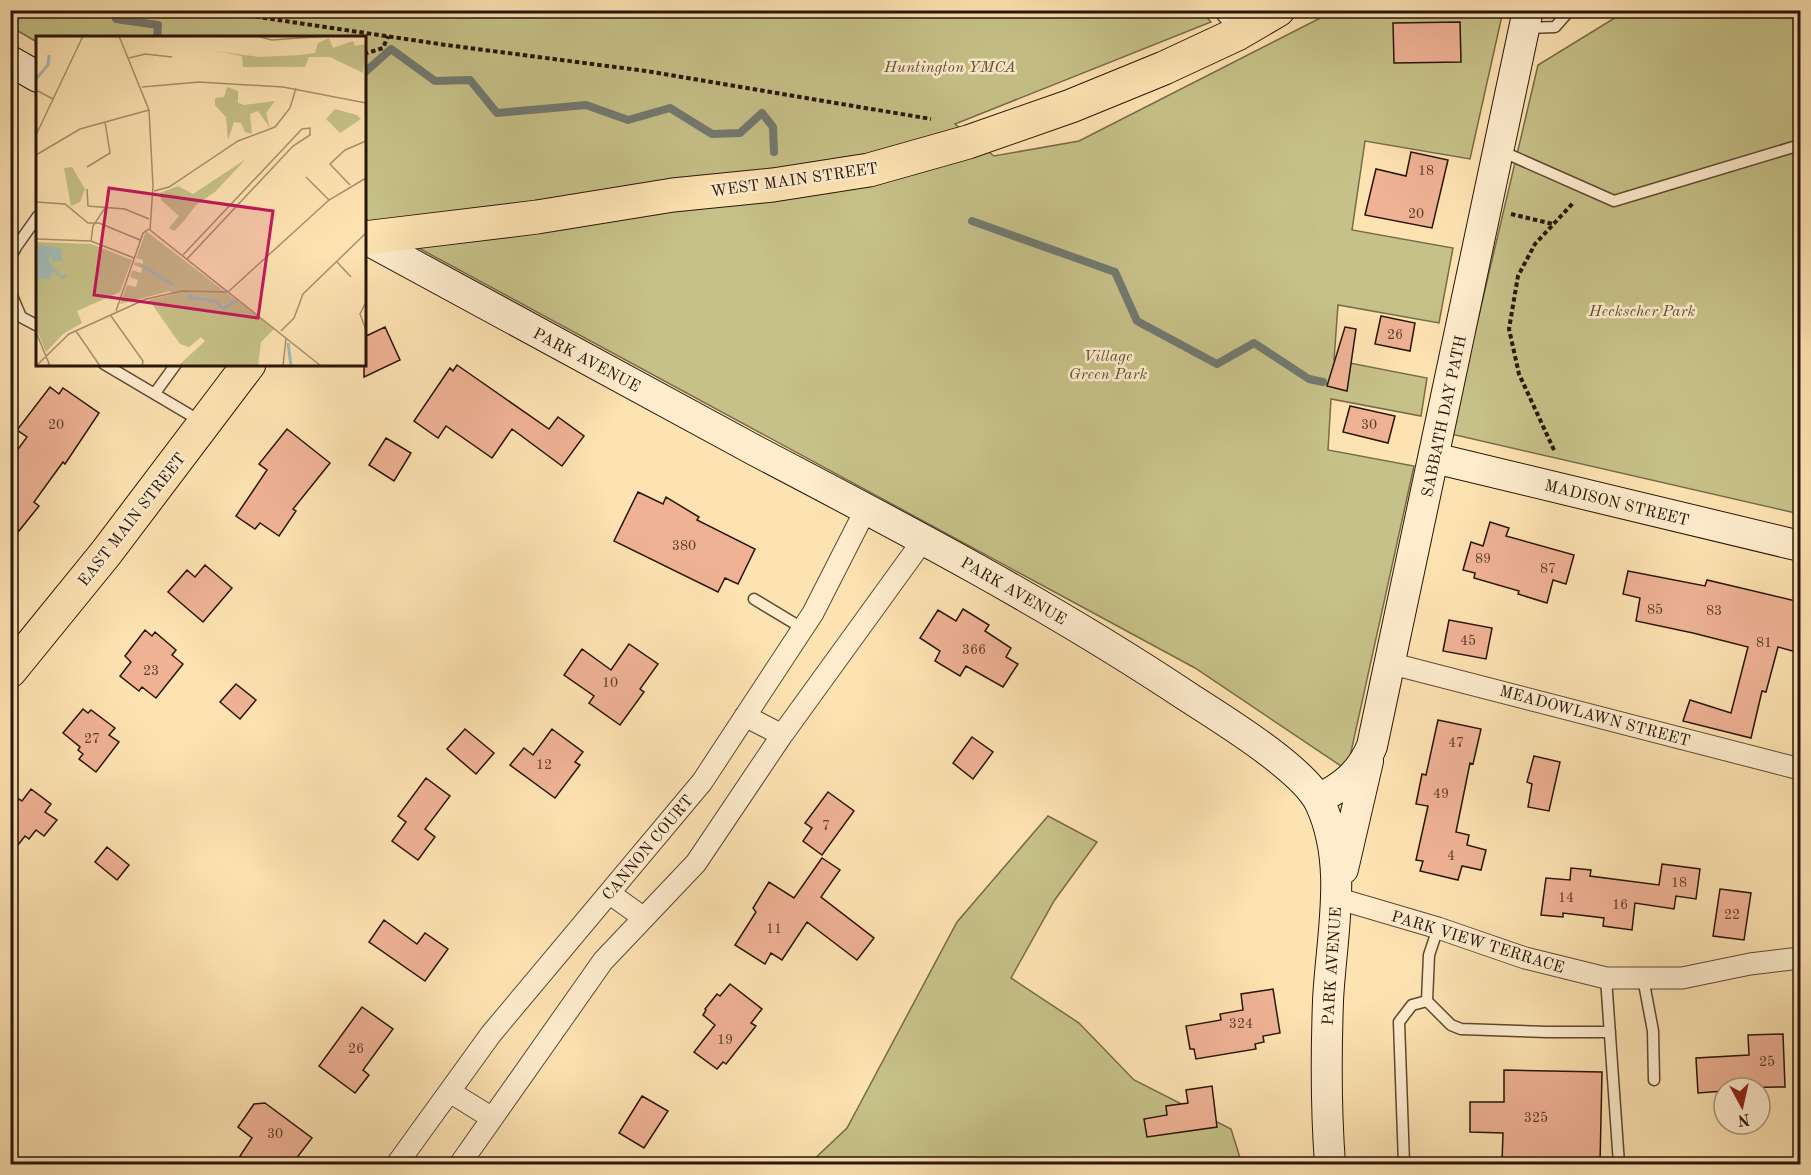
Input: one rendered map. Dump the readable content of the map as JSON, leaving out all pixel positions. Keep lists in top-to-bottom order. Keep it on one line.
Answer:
{"streets":{"main road":["WEST MAIN STREET","PARK AVENUE","SABBATH DAY PATH","MADISON STREET","EAST MAIN STREET"],"street":["MEADOWLAWN STREET","CANNON COURT","PARK VIEW TERRACE"]},"crossings":[["PARK AVENUE","SABBATH DAY PATH"],["PARK AVENUE","CANNON COURT"],["PARK AVENUE","PARK VIEW TERRACE"],["SABBATH DAY PATH","MADISON STREET"],["SABBATH DAY PATH","MEADOWLAWN STREET"]],"parks":["Huntington YMCA","Heckscher Park","Village Green Park"],"house_numbers":["18","20","26","20","30","380","89","87","85","83","45","81","366","23","10","27","47","12","49","7","4","18","14","16","22","11","324","19","26","25","325","30"],"north":"bottom"}
